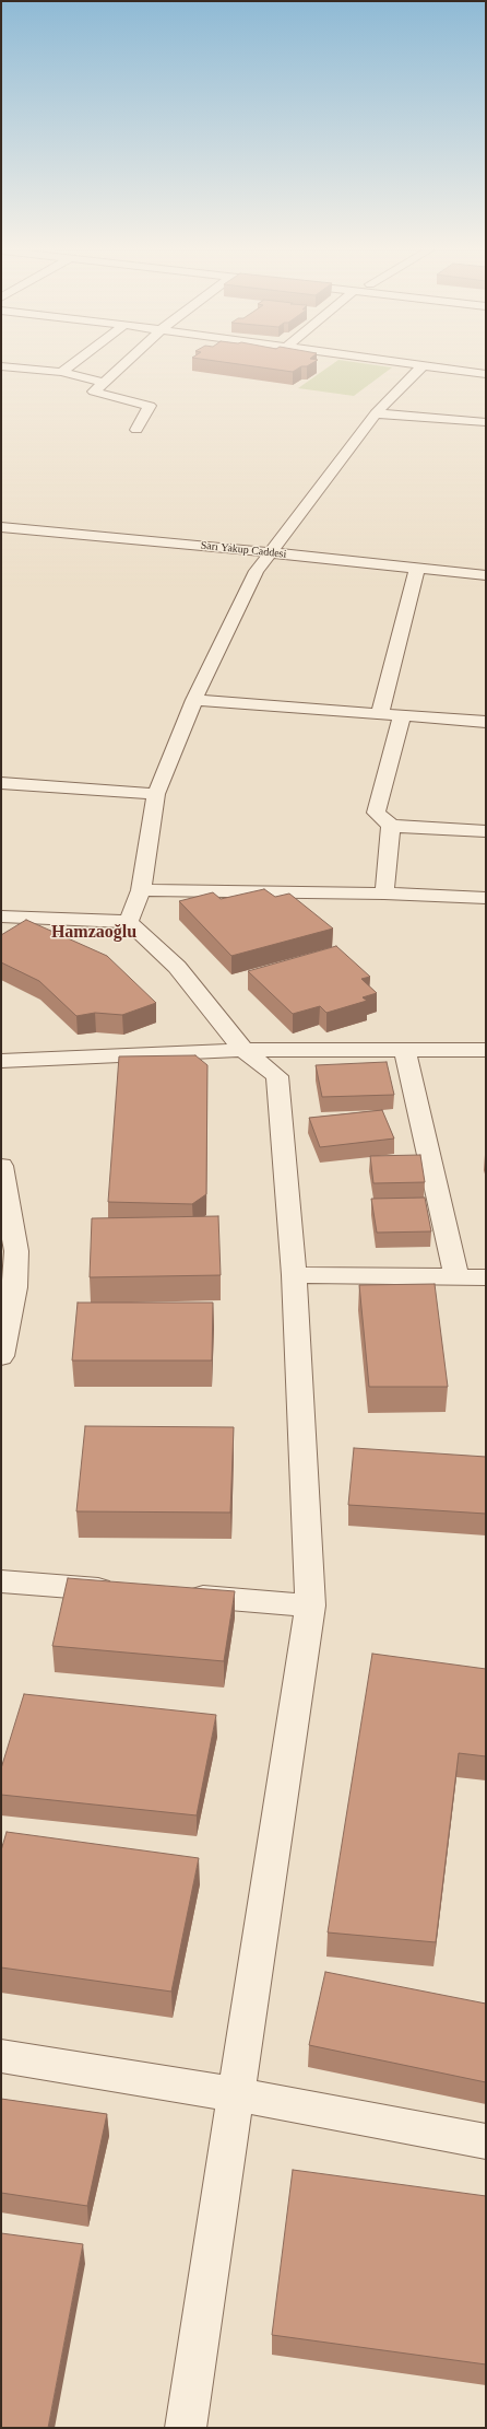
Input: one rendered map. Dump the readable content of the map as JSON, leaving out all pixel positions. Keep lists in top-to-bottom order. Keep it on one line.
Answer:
{"streets":{"street":["Sarı Yakup Caddesi"]},"districts":["Hamzaoğlu"]}
